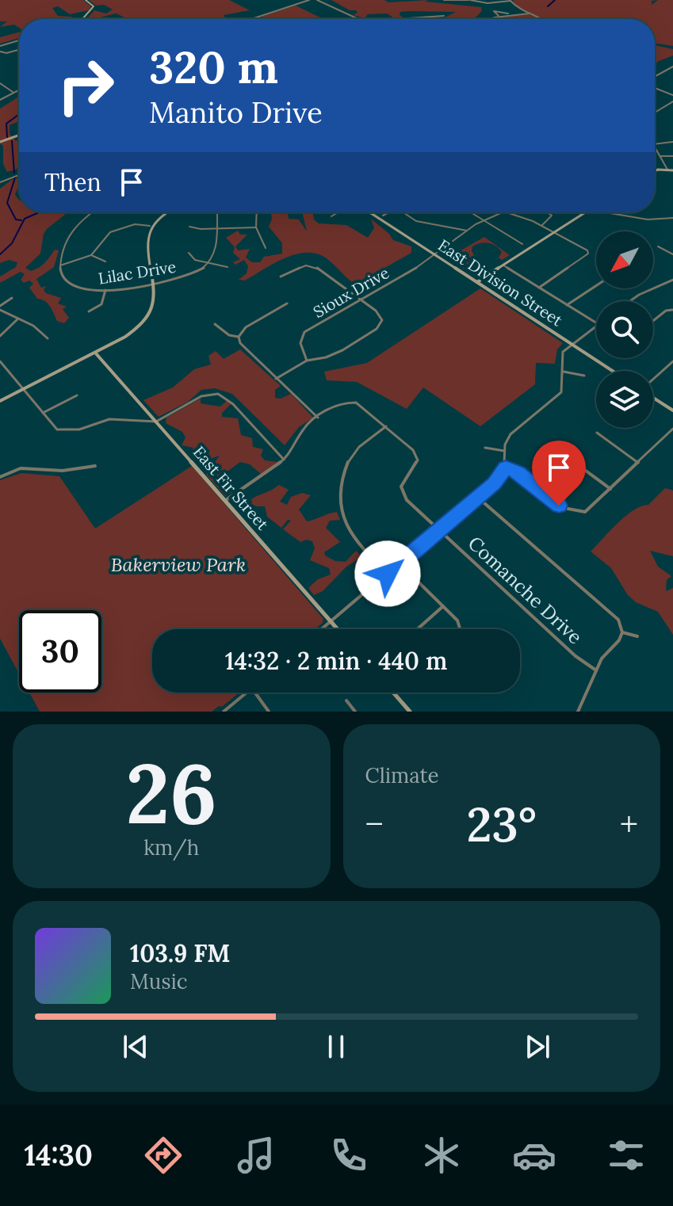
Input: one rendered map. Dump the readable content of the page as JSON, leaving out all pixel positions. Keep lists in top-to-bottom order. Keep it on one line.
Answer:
{"streets":{"street":["Lilac Drive","East Division Street","Sioux Drive","East Fir Street","Comanche Drive"]},"crossings":[["East Division Street","Sioux Drive"],["East Fir Street","Comanche Drive"]],"parks":["Bakerview Park"],"north":"bottom left","page":{"turn":["320 m","Manito Drive"],"then":"Then","limit":"30","trip":"14:32 · 2 min · 440 m","tile":[["26","km/h"],"Climate"],"heat":["−","23°","+"],"song":["103.9 FM","Music"],"tabs":"14:30"}}
